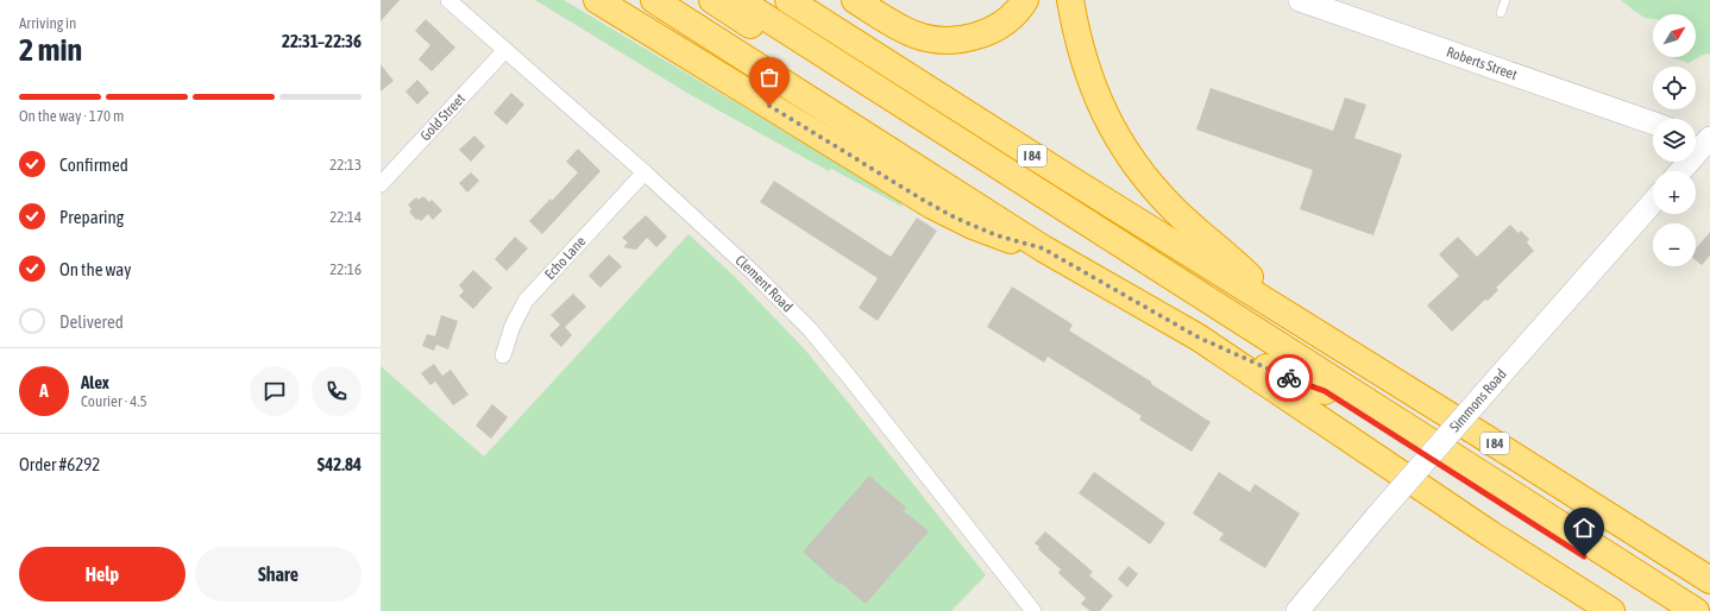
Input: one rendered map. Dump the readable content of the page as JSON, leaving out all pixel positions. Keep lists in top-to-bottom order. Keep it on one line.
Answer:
{"streets":{"highway":["I 84"],"main road":["Roberts Street","Simmons Road"],"street":["Gold Street","Echo Lane","Clement Road"]},"crossings":[["Gold Street","Clement Road"],["Echo Lane","Clement Road"]],"north":"top right","page":{"heading":["2 min","Arriving in","22:31–22:36"],"panel":["Alex","Courier · 4.5","Order #6292","$42.84"],"map_buttons":["+","−"],"bar":"On the way · 170 m","list":[["Confirmed","22:13"],["Preparing","22:14"],["On the way","22:16"],"Delivered"],"round":"A","buttons":["Help","Share"]}}
